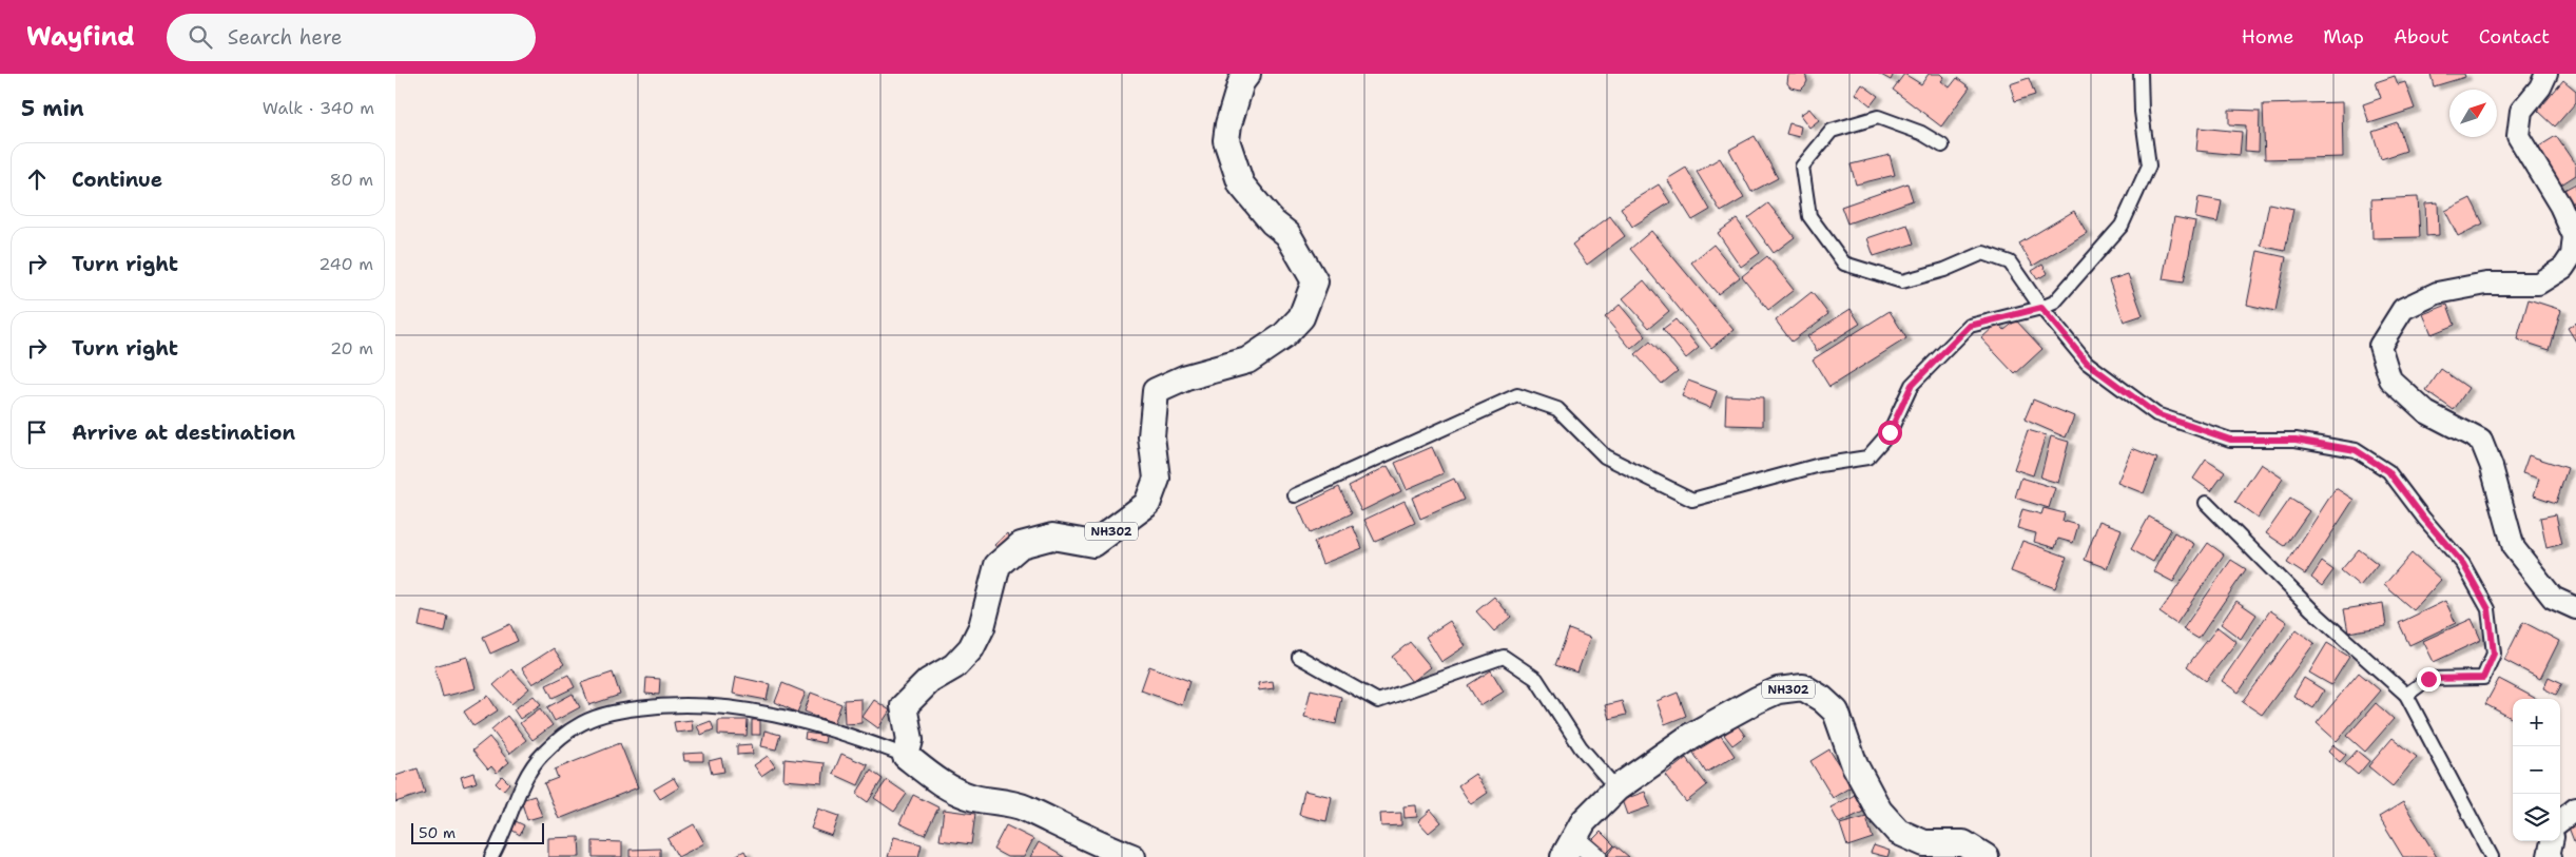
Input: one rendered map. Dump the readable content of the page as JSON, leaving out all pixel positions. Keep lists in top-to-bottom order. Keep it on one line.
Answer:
{"streets":{"highway":["NH302"]},"scale_bar":"50 m","north":"top right","page":{"header":"Wayfind","search":"Search here","nav":["Home","Map","About","Contact"],"heading":["5 min","Walk · 340 m"],"list":[["Continue","80 m"],["Turn right","240 m"],["Turn right","20 m"],"Arrive at destination"],"map_buttons":["+","−"],"scale":"50 m"}}
